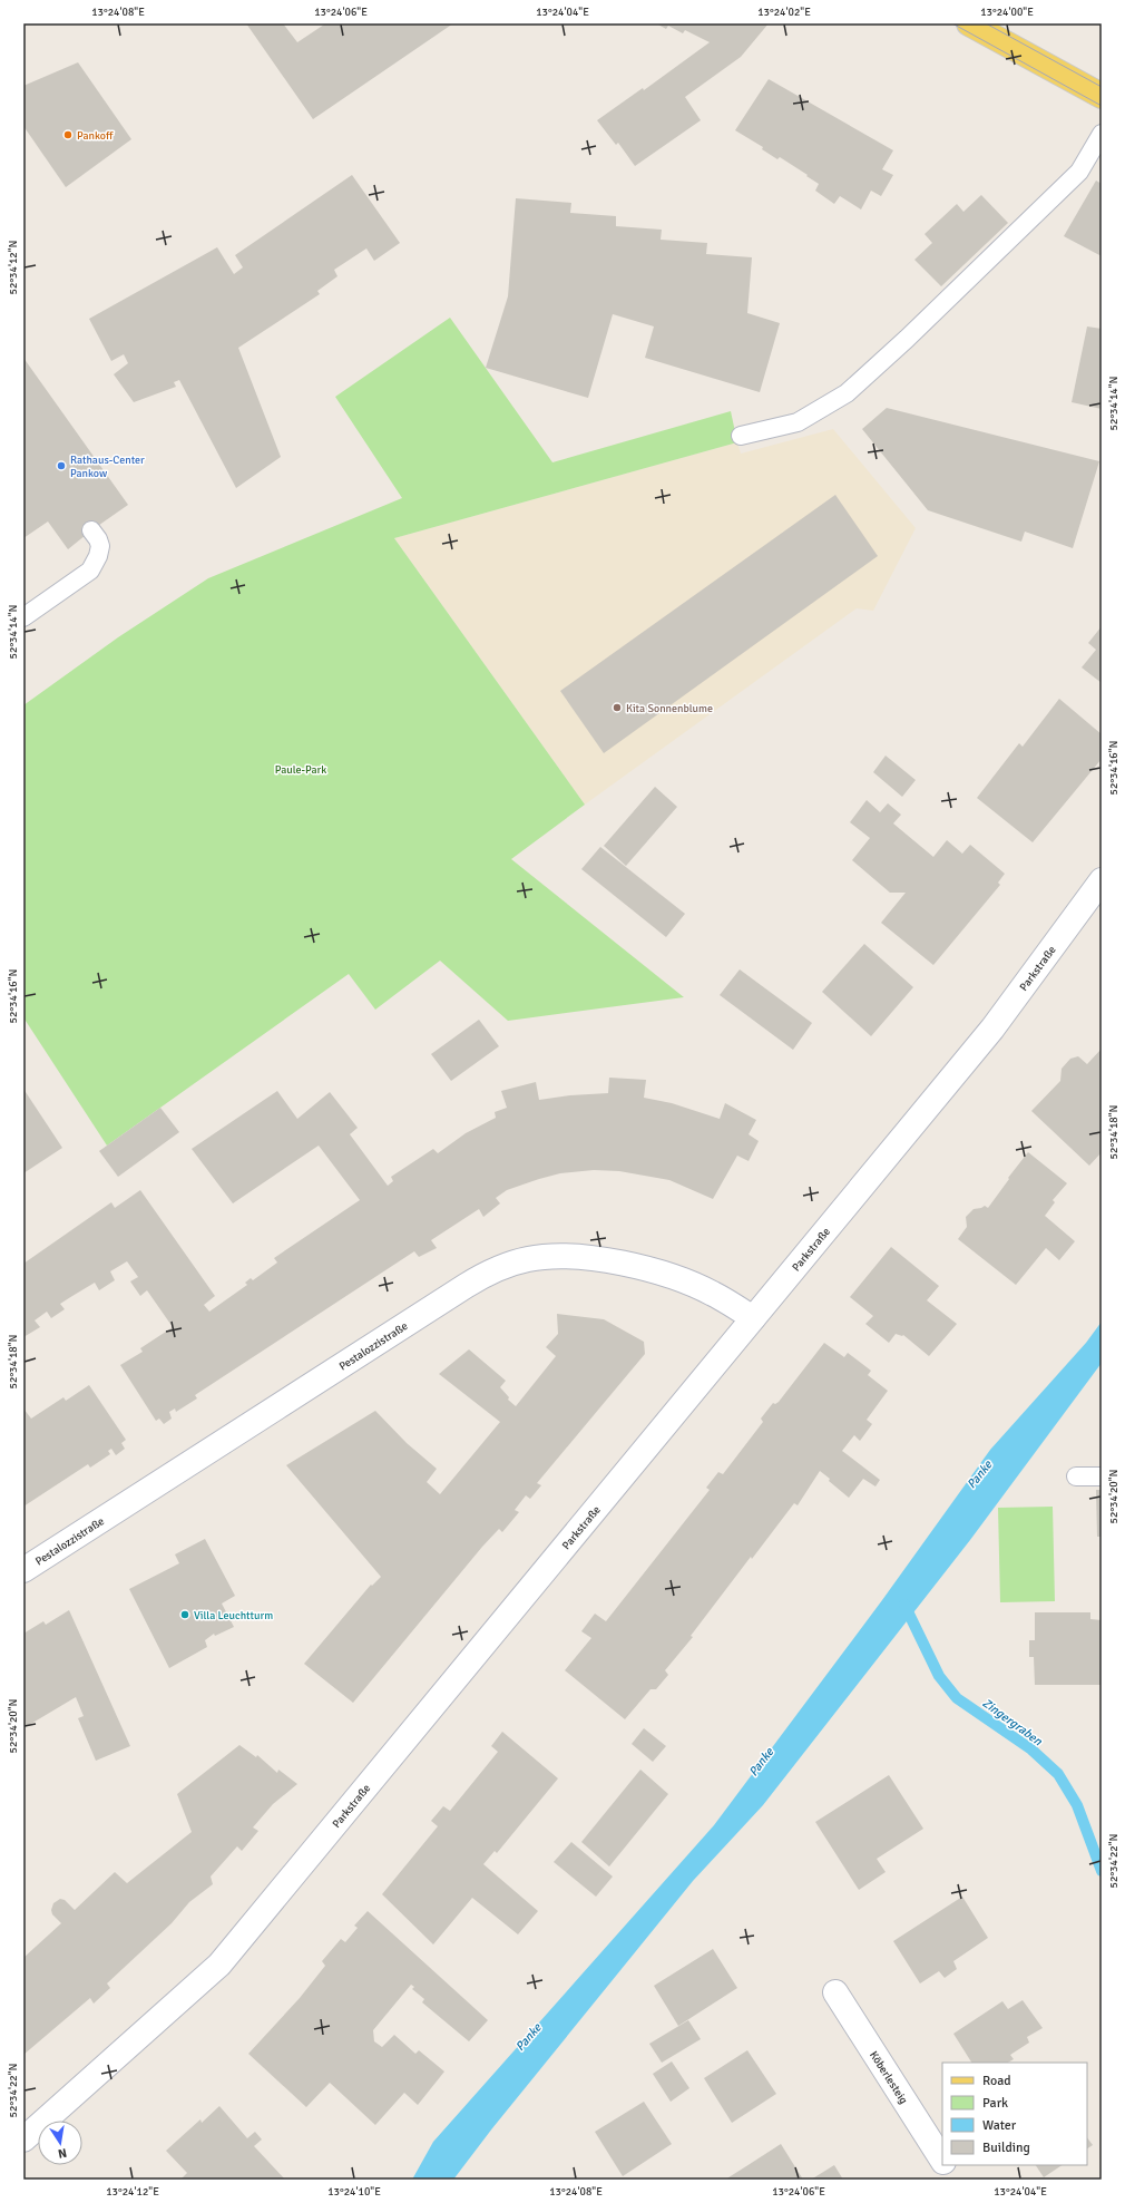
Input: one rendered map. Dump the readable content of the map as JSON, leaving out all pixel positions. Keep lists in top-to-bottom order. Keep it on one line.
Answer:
{"streets":{"street":["Parkstraße","Pestalozzistraße","Köberlesteig"]},"crossings":[["Parkstraße","Pestalozzistraße"]],"water":["Panke","Zingergraben"],"parks":["Paule-Park"],"places":["Pankoff","Rathaus-Center Pankow","Kita Sonnenblume","Villa Leuchtturm"],"legend":["Road","Park","Water","Building"],"north":"bottom","coordinates":["13°24'08\"E","13°24'06\"E","13°24'04\"E","13°24'02\"E","13°24'00\"E","52°34'12\"N","52°34'14\"N","52°34'16\"N","52°34'18\"N","52°34'20\"N","52°34'22\"N","13°24'12\"E","13°24'10\"E"]}
